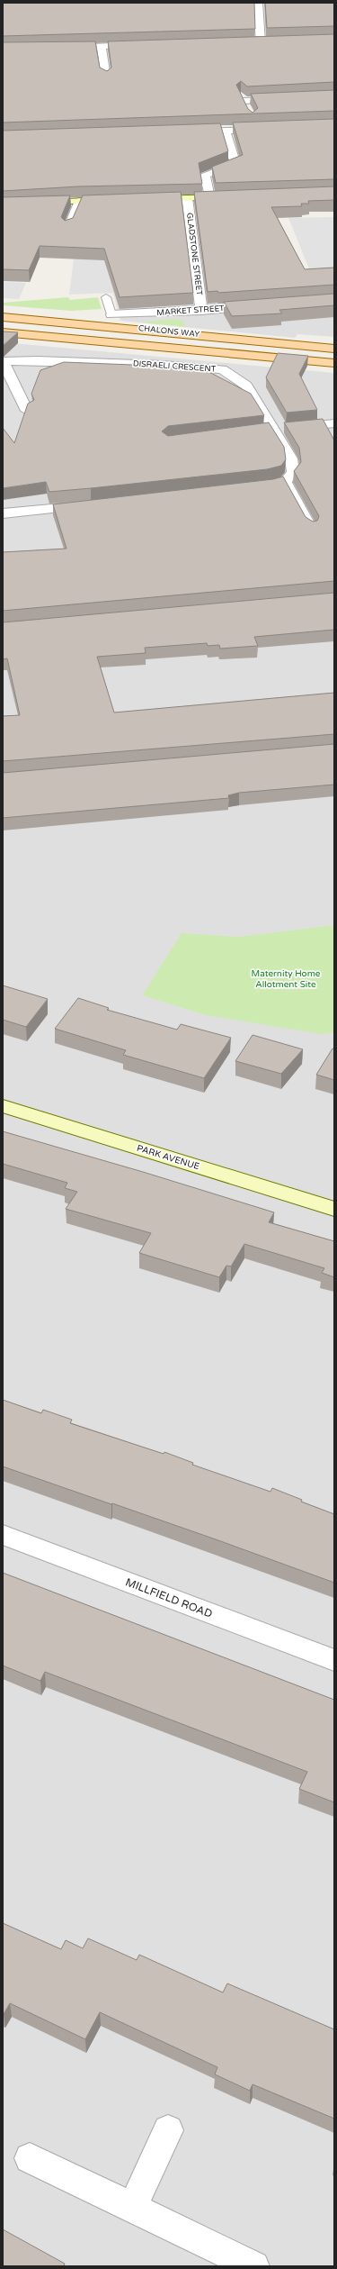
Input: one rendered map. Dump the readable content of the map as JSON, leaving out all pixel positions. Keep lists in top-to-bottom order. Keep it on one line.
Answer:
{"streets":{"main road":["CHALONS WAY"],"street":["GLADSTONE STREET","MARKET STREET","DISRAELI CRESCENT","PARK AVENUE","MILLFIELD ROAD"]},"crossings":[["GLADSTONE STREET","MARKET STREET"]],"parks":["Maternity Home Allotment Site"]}
